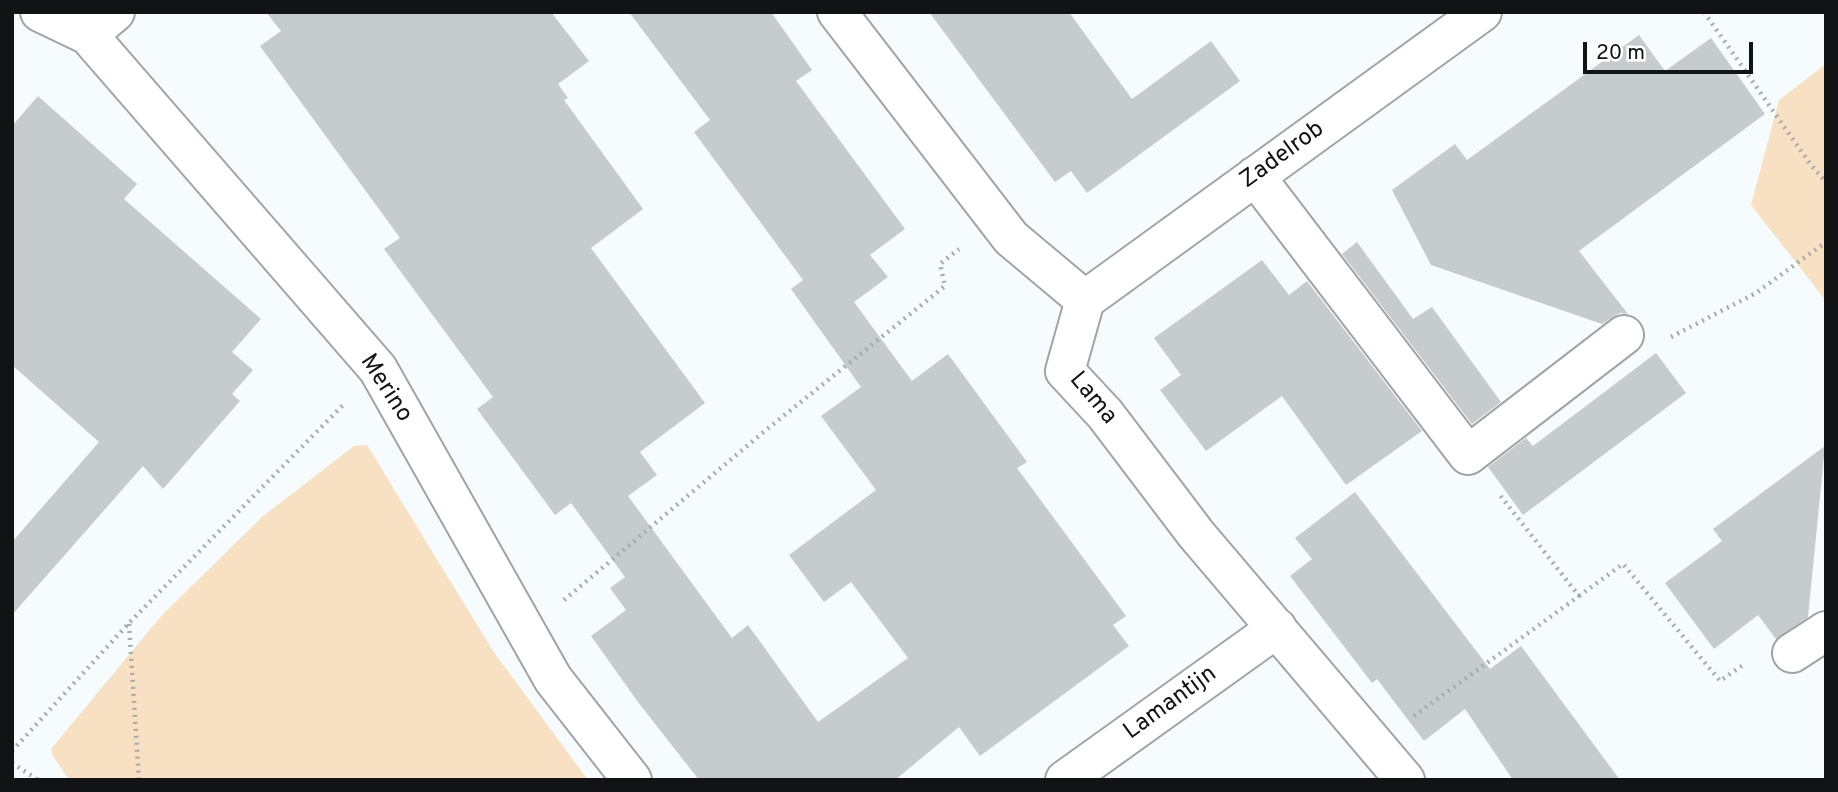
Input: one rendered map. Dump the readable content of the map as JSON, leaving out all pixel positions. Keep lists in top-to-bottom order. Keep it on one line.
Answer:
{"streets":{"street":["Zadelrob","Merino","Lama","Lamantijn"]},"crossings":[["Zadelrob","Lama"],["Lama","Lamantijn"]],"scale_bar":"20 m"}
